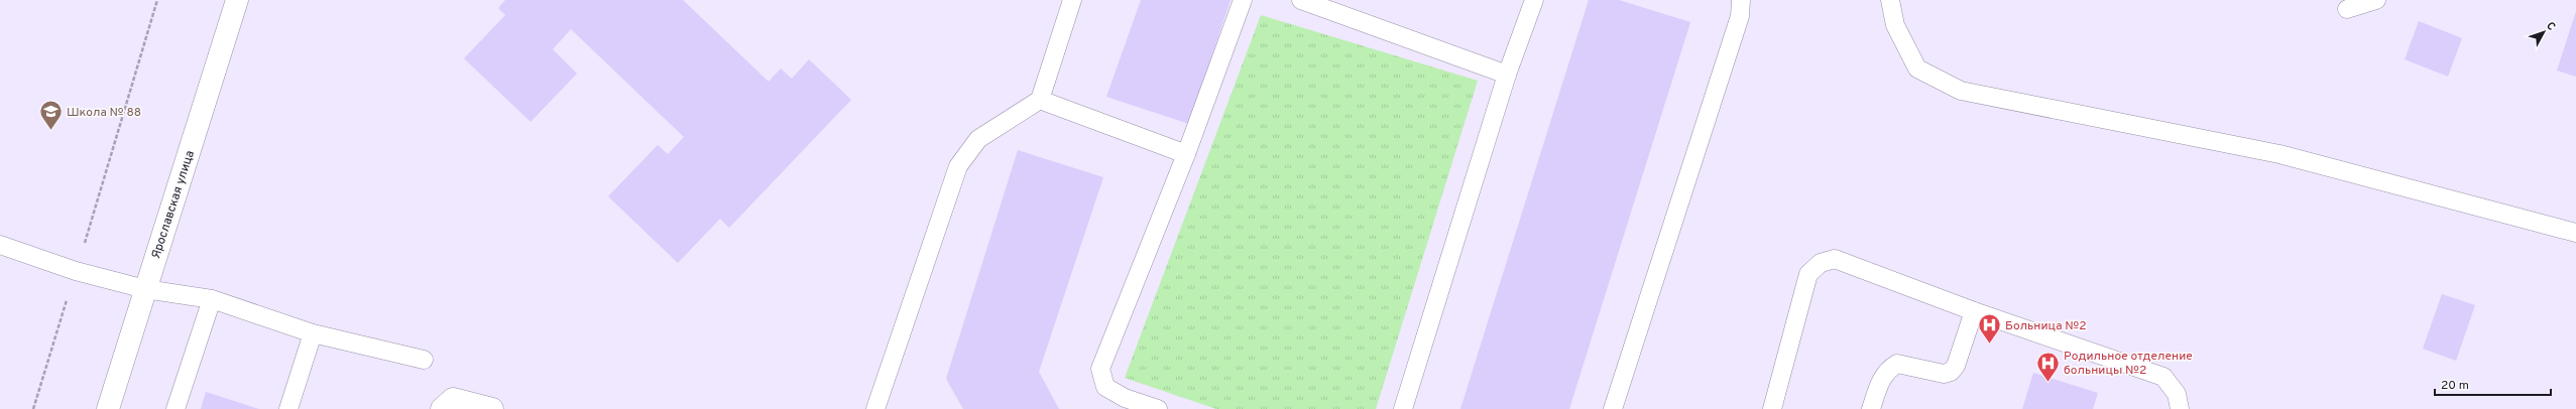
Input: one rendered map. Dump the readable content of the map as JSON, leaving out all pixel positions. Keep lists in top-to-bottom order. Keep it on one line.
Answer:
{"streets":{"street":["Ярославская улица"]},"places":{"school or university":["Школа № 88"],"hospital":["Больница №2","Родильное отделение больницы №2"]},"scale_bar":"20 m","north":"top right"}
